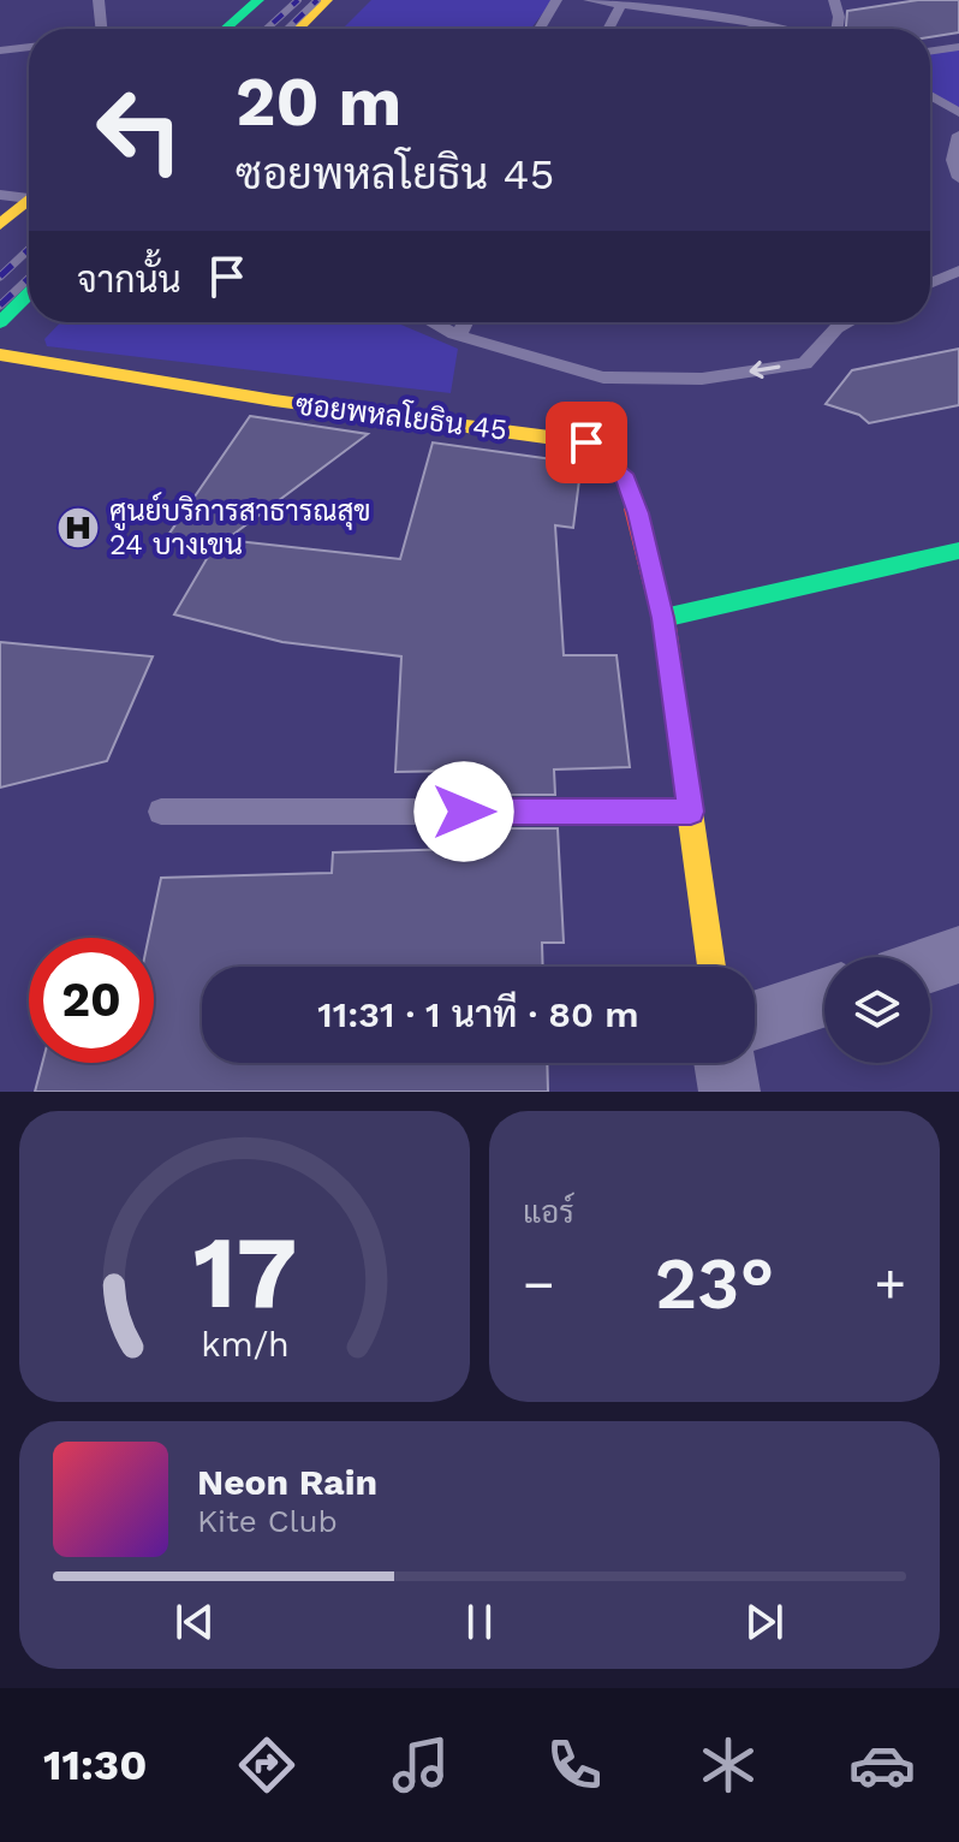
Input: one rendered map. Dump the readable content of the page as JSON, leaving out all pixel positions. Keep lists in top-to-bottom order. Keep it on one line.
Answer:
{"streets":{"street":["ซอยพหลโยธิน 45"]},"places":{"hospital":["ศูนย์บริการสาธารณสุข 24 บางเขน"]},"page":{"turn":["20 m","ซอยพหลโยธิน 45"],"then":"จากนั้น","limit":"20","trip":"11:31 · 1 นาที · 80 m","tile":"แอร์","heat":["−","23°","+"],"song":["Neon Rain","Kite Club"],"tabs":"11:30","gauge":["17","km/h"]}}
